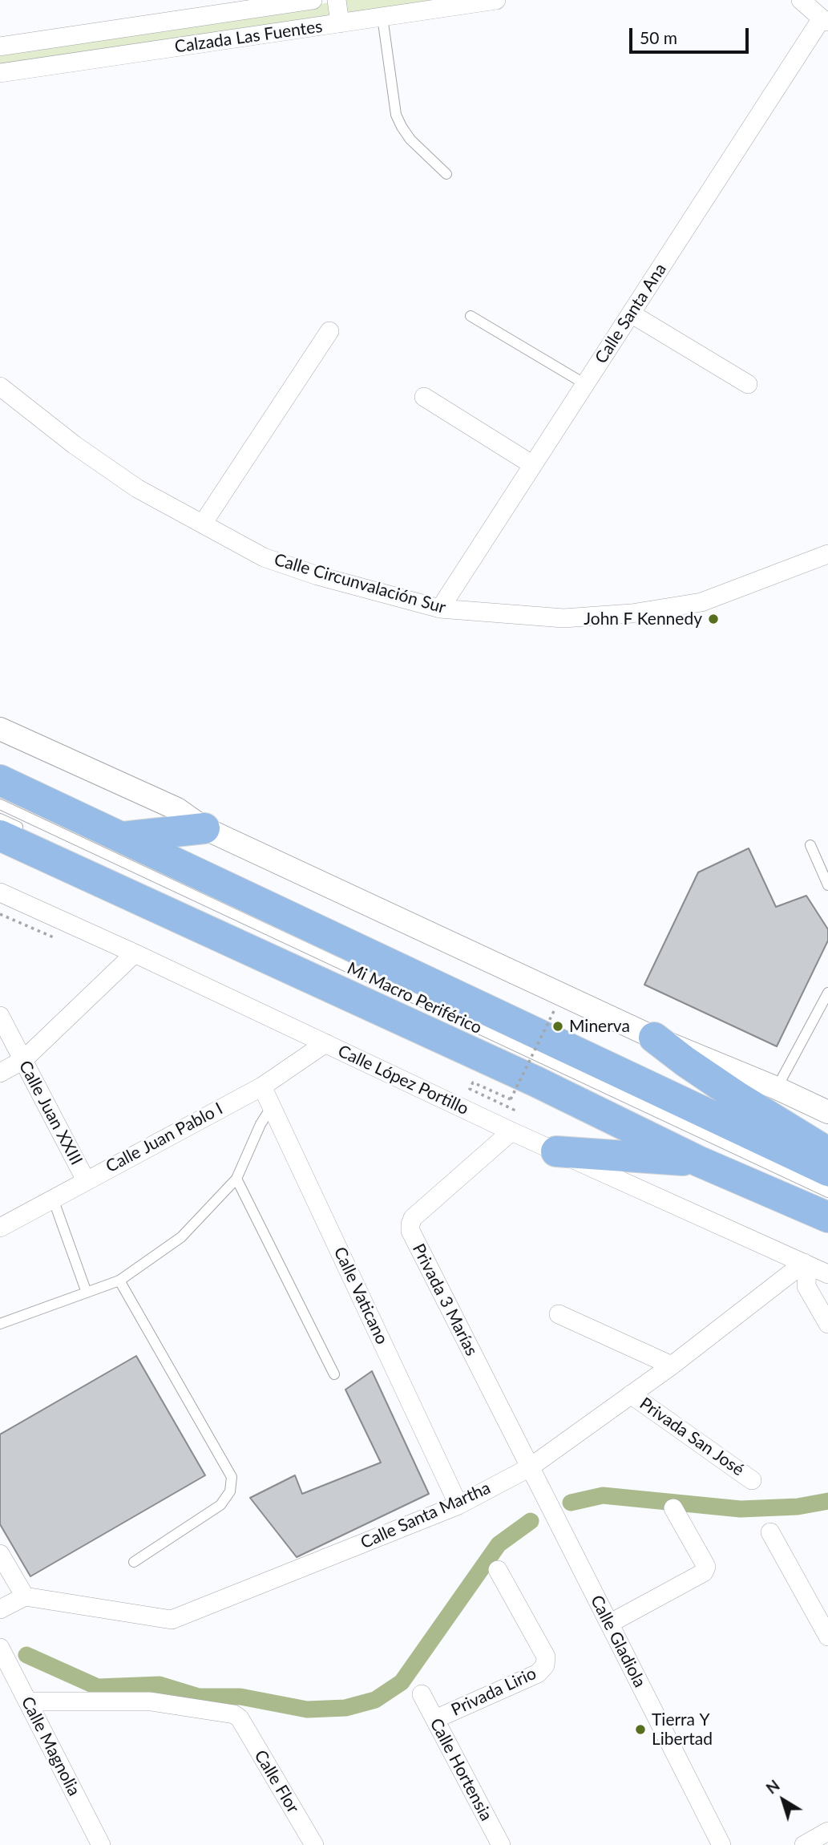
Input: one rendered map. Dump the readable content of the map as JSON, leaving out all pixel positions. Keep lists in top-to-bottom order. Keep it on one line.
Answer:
{"streets":{"street":["Calzada Las Fuentes","Calle Santa Ana","Calle Circunvalación Sur","Calle López Portillo","Calle Juan XXIII","Calle Juan Pablo I","Calle Vaticano","Privada 3 Marías","Privada San José","Calle Santa Martha","Calle Gladiola","Privada Lirio","Calle Magnolia","Calle Hortensia","Calle Flor"],"lane":["Mi Macro Periférico"]},"crossings":[["Calle Santa Ana","Calle Circunvalación Sur"],["Calle López Portillo","Calle Juan Pablo I"],["Calle López Portillo","Privada 3 Marías"],["Calle López Portillo","Calle Santa Martha"],["Calle Juan XXIII","Calle Juan Pablo I"],["Calle Juan Pablo I","Calle Vaticano"],["Calle Vaticano","Calle Santa Martha"],["Privada 3 Marías","Calle Santa Martha"],["Privada 3 Marías","Calle Gladiola"],["Privada San José","Calle Santa Martha"],["Calle Santa Martha","Calle Gladiola"],["Privada Lirio","Calle Hortensia"],["Calle Magnolia","Calle Flor"]],"places":["John F Kennedy","Minerva","Tierra Y Libertad"],"scale_bar":"50 m","north":"top left"}
